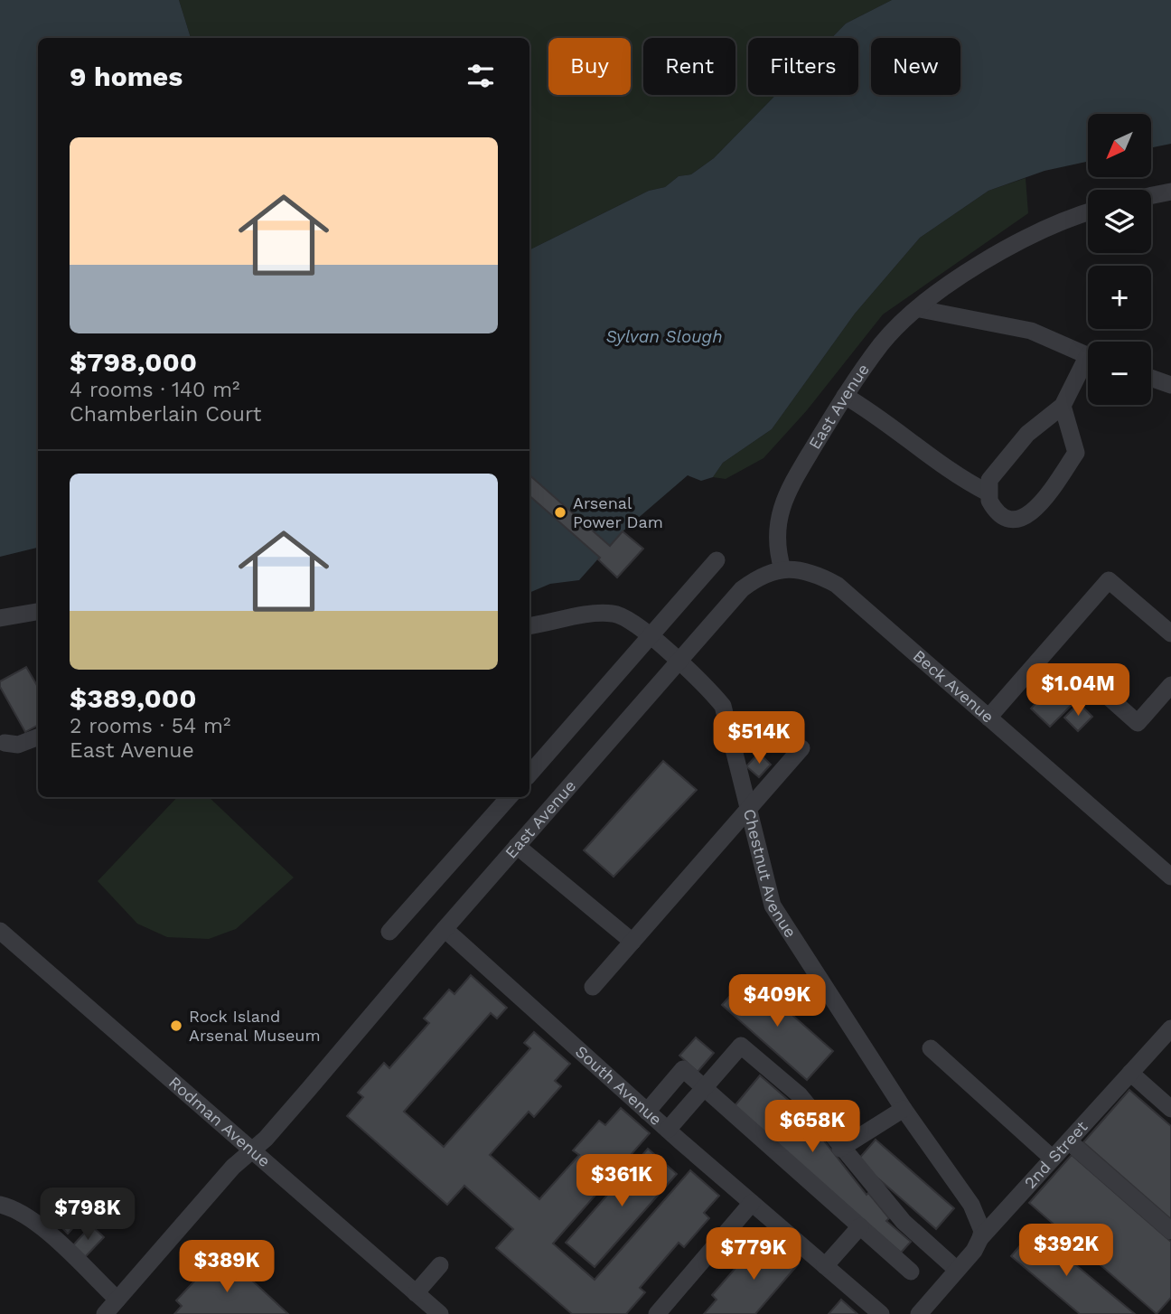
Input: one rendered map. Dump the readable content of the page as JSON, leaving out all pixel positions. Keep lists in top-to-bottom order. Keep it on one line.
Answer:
{"streets":{"street":["East Avenue","Beck Avenue","Chestnut Avenue","South Avenue","Rodman Avenue","2nd Street"]},"crossings":[["East Avenue","Beck Avenue"],["East Avenue","Chestnut Avenue"],["East Avenue","South Avenue"],["East Avenue","Rodman Avenue"],["Chestnut Avenue","2nd Street"]],"water":["Sylvan Slough"],"places":["Arsenal Power Dam","Rock Island Arsenal Museum"],"north":"bottom left","page":{"chip":["Buy","Rent","Filters","New"],"heading":"9 homes","map_buttons":["+","−"],"list":[{"name":"$798,000","note":"4 rooms · 140 m² · Chamberlain Court"},{"name":"$389,000","note":"2 rooms · 54 m² · East Avenue"}],"price":["$1.04M","$514K","$409K","$658K","$361K","$798K","$392K","$779K","$389K"]}}
